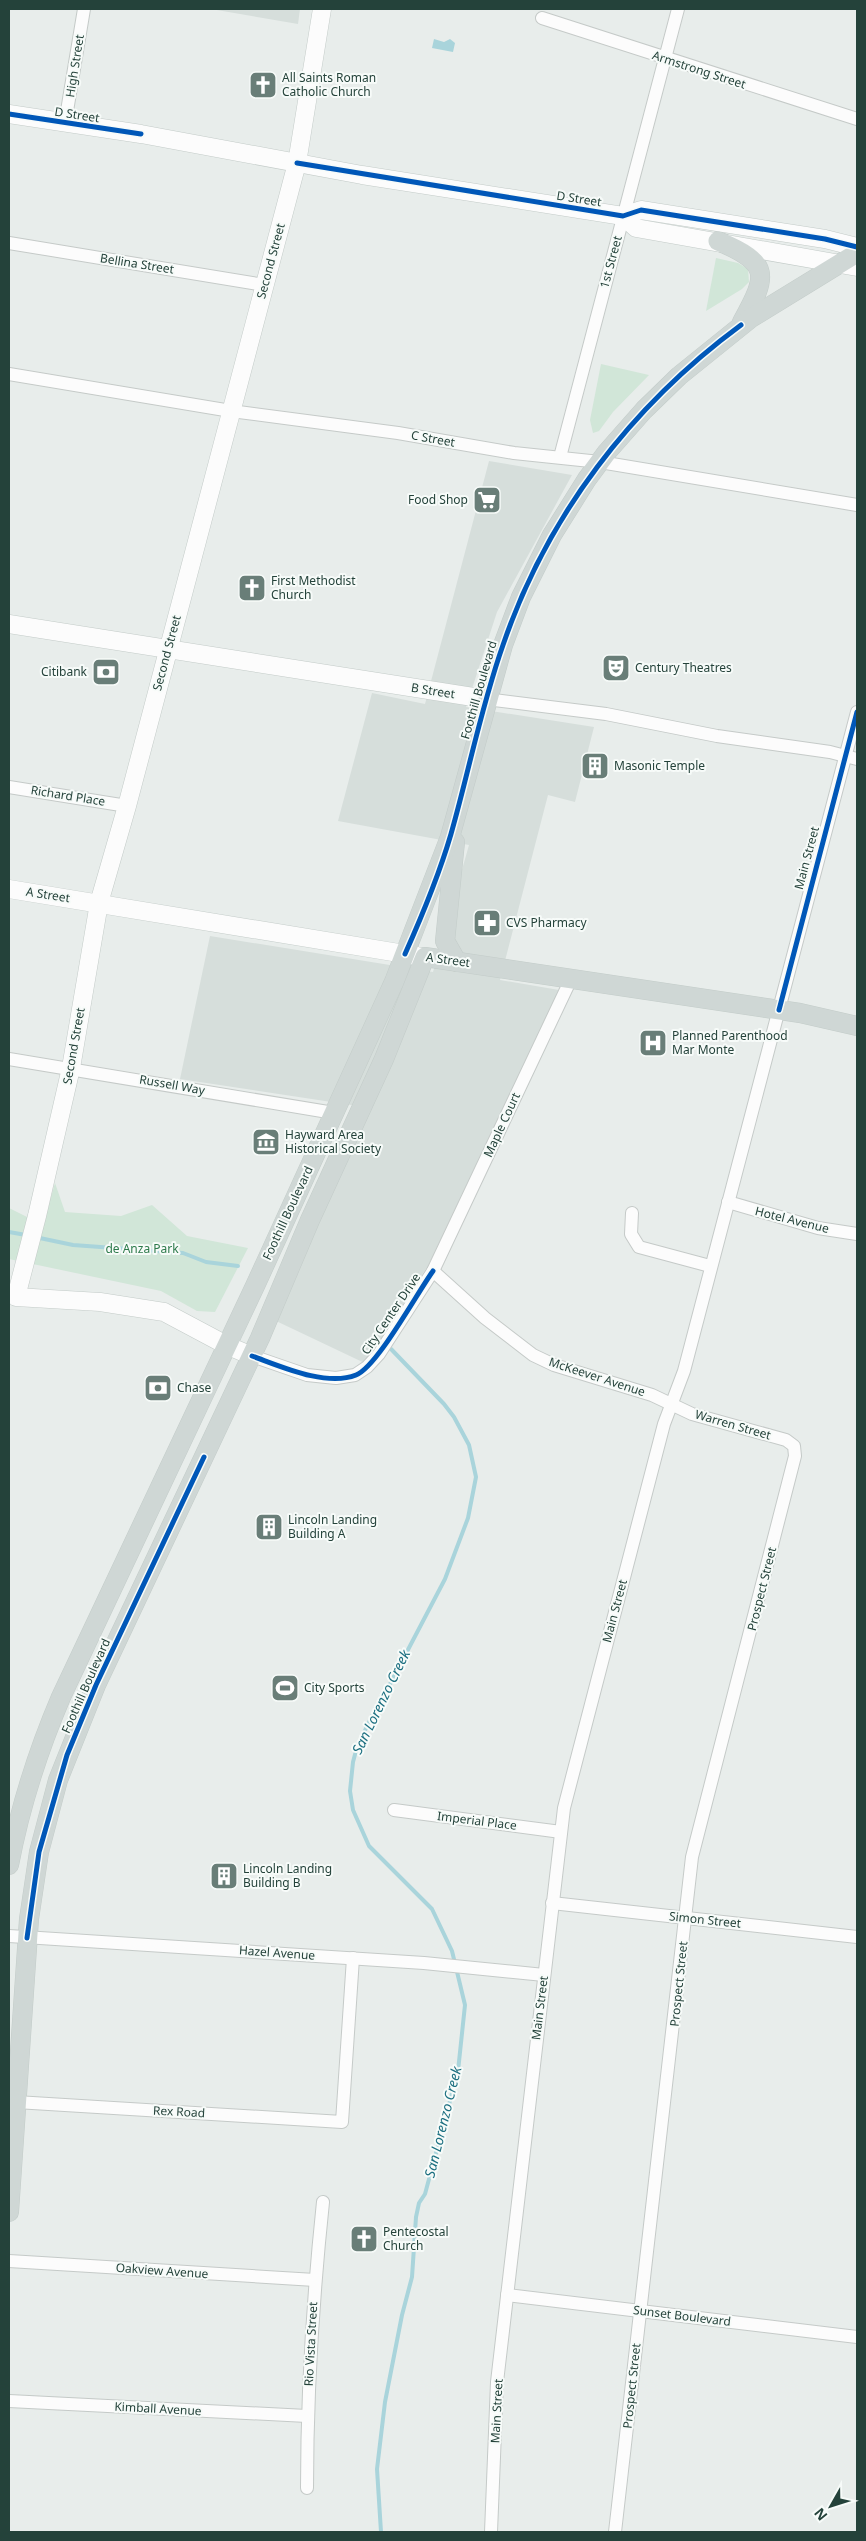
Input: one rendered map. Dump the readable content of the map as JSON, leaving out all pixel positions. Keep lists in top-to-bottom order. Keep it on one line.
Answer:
{"streets":{"main road":["Foothill Boulevard","A Street"],"street":["High Street","Armstrong Street","D Street","Second Street","1st Street","Bellina Street","C Street","B Street","Richard Place","Main Street","Russell Way","Maple Court","Hotel Avenue","City Center Drive","McKeever Avenue","Warren Street","Prospect Street","Imperial Place","Simon Street","Hazel Avenue","Rex Road","Oakview Avenue","Sunset Boulevard","Rio Vista Street","Kimball Avenue"]},"crossings":[["High Street","D Street"],["Armstrong Street","1st Street"],["D Street","Second Street"],["D Street","1st Street"],["D Street","Foothill Boulevard"],["Second Street","Bellina Street"],["Second Street","C Street"],["Second Street","B Street"],["Second Street","Richard Place"],["Second Street","A Street"],["Second Street","Russell Way"],["Second Street","City Center Drive"],["1st Street","C Street"],["C Street","Foothill Boulevard"],["Foothill Boulevard","B Street"],["Foothill Boulevard","A Street"],["Foothill Boulevard","Russell Way"],["Foothill Boulevard","City Center Drive"],["Foothill Boulevard","Hazel Avenue"],["Foothill Boulevard","Rex Road"],["B Street","Main Street"],["Main Street","A Street"],["Main Street","Hotel Avenue"],["Main Street","McKeever Avenue"],["Main Street","Warren Street"],["Main Street","Imperial Place"],["Main Street","Simon Street"],["Main Street","Hazel Avenue"],["Main Street","Sunset Boulevard"],["A Street","Maple Court"],["Maple Court","City Center Drive"],["Maple Court","McKeever Avenue"],["City Center Drive","McKeever Avenue"],["McKeever Avenue","Warren Street"],["Warren Street","Prospect Street"],["Prospect Street","Simon Street"],["Prospect Street","Sunset Boulevard"],["Hazel Avenue","Rex Road"],["Oakview Avenue","Rio Vista Street"],["Rio Vista Street","Kimball Avenue"]],"water":["San Lorenzo Creek"],"parks":["de Anza Park"],"places":{"church":["All Saints Roman Catholic Church","First Methodist Church","Pentecostal Church"],"supermarket":["Food Shop"],"theatre":["Century Theatres"],"bank":["Citibank","Chase"],"building":["Masonic Temple","Lincoln Landing Building A","Lincoln Landing Building B"],"pharmacy":["CVS Pharmacy"],"hospital":["Planned Parenthood Mar Monte"],"museum":["Hayward Area Historical Society"],"sports":["City Sports"]},"north":"bottom left"}
